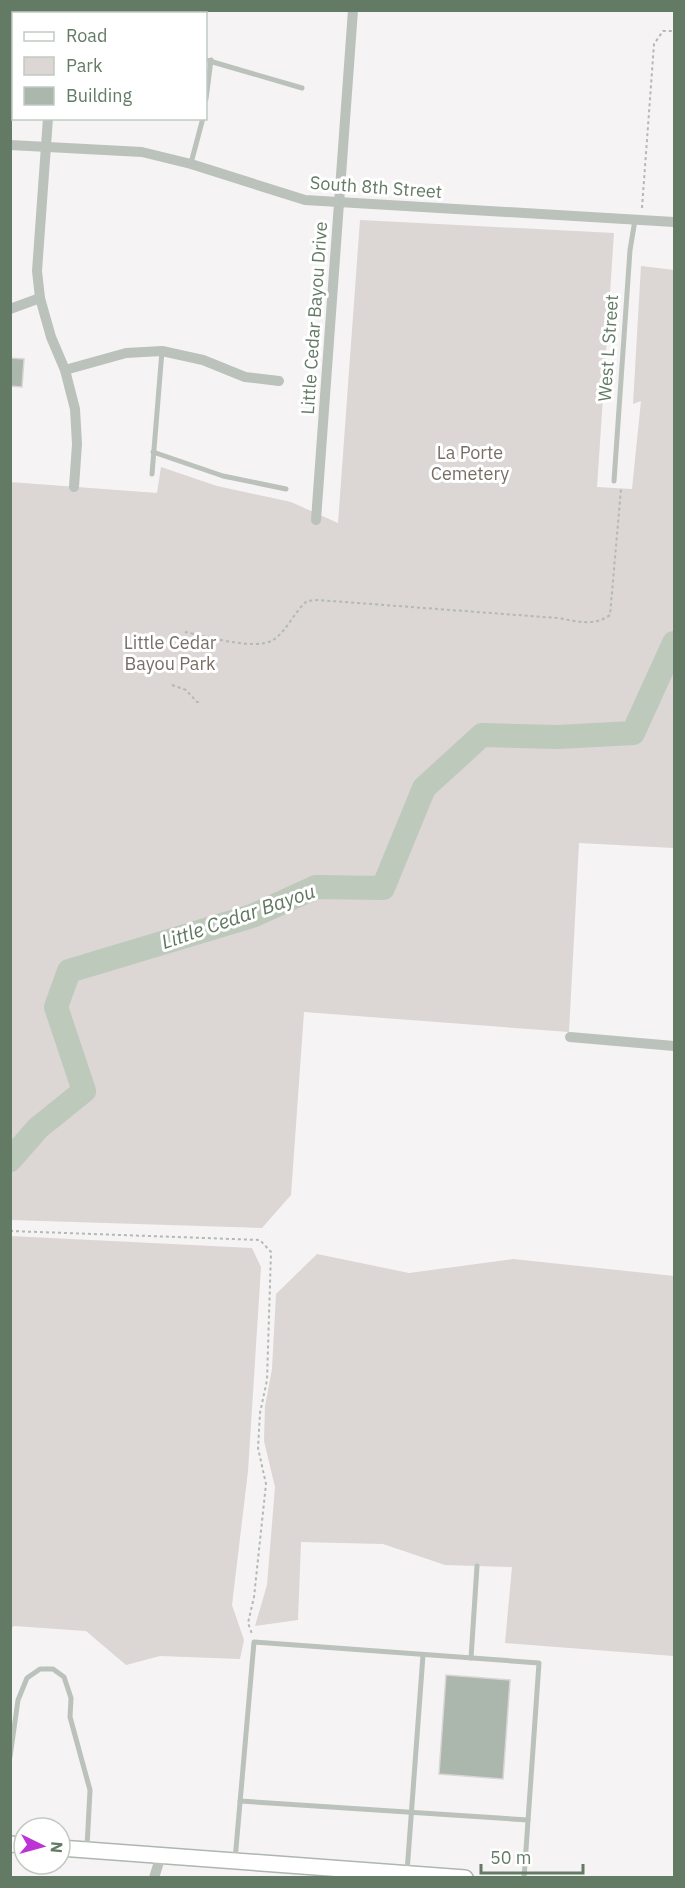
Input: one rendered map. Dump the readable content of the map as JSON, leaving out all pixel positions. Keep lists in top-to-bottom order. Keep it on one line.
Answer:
{"streets":{"street":["South 8th Street","Little Cedar Bayou Drive"],"lane":["West L Street"]},"crossings":[["South 8th Street","Little Cedar Bayou Drive"],["South 8th Street","West L Street"]],"water":["Little Cedar Bayou"],"parks":["La Porte Cemetery","Little Cedar Bayou Park"],"legend":["Road","Park","Building"],"scale_bar":"50 m","north":"right"}
